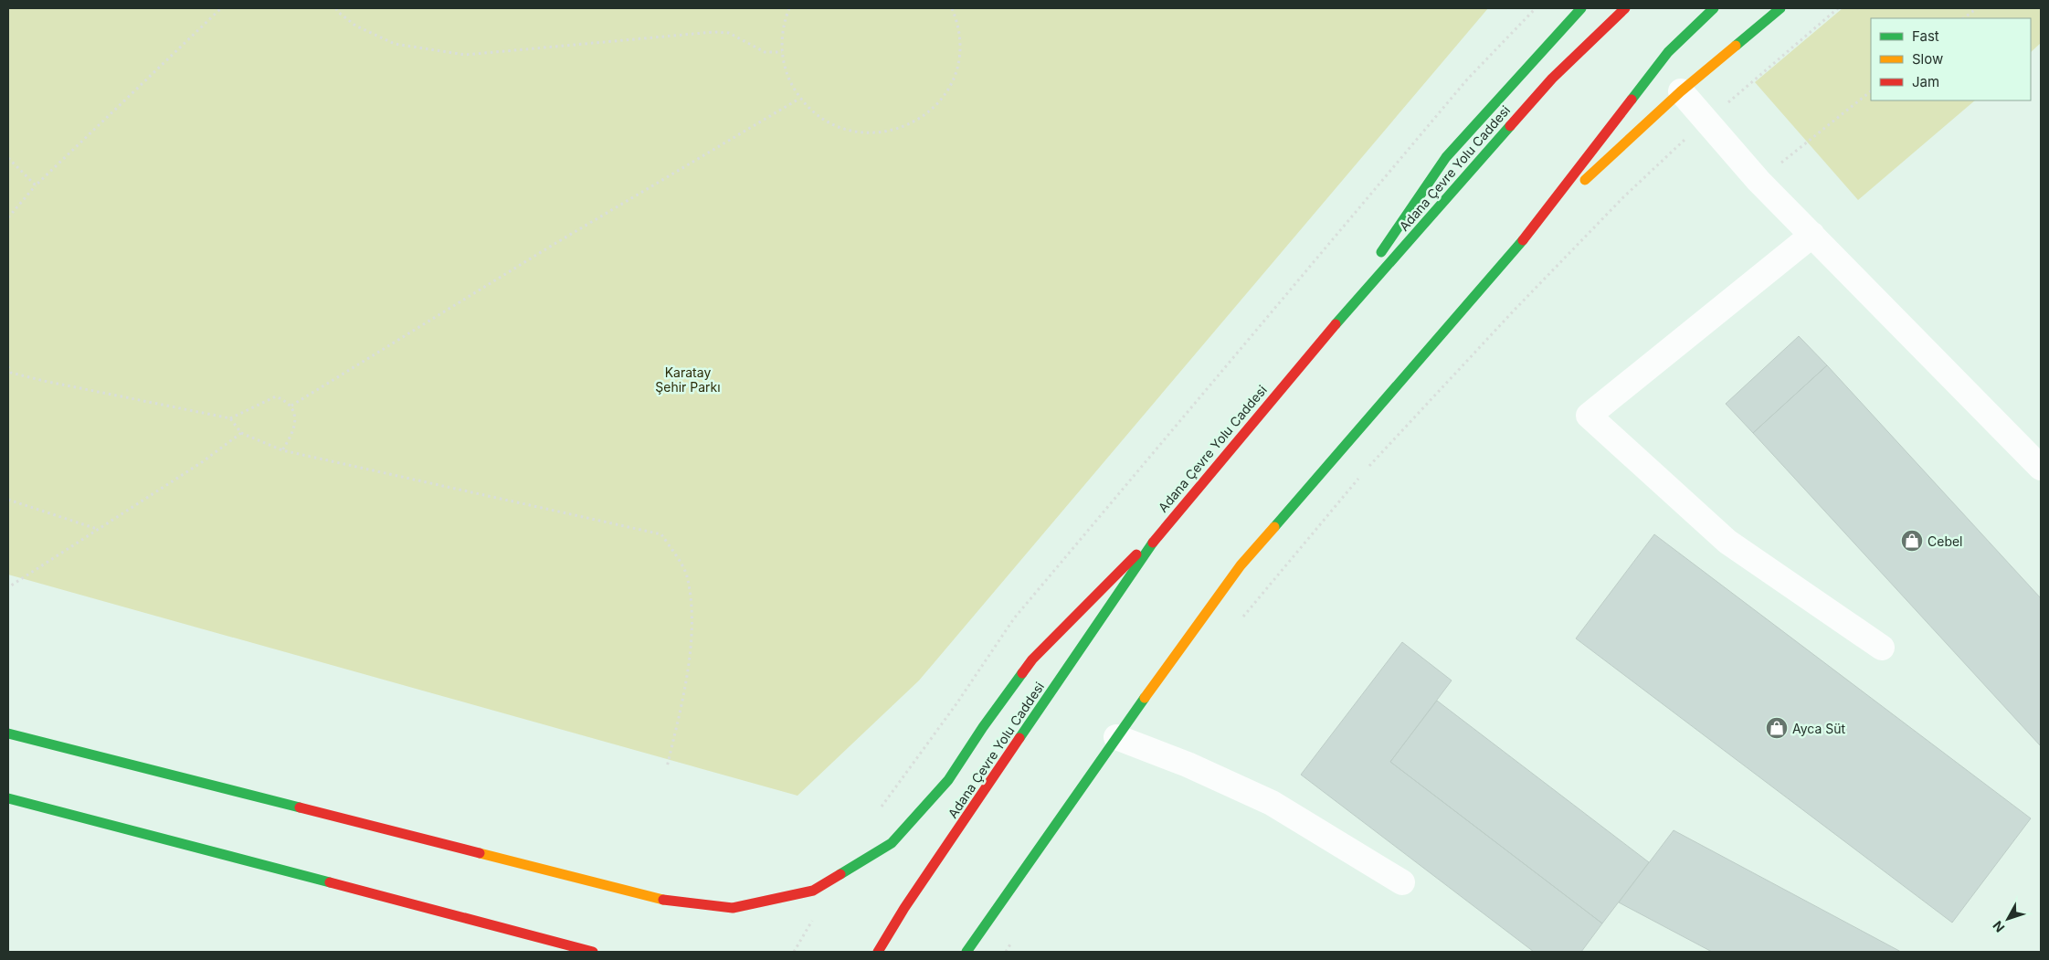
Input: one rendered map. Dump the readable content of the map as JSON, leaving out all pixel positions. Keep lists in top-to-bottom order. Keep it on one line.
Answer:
{"streets":{"main road":["Adana Çevre Yolu Caddesi"]},"parks":["Karatay Şehir Parkı"],"places":{"shop":["Cebel","Ayca Süt"]},"legend":["Fast","Slow","Jam"],"north":"bottom left"}
